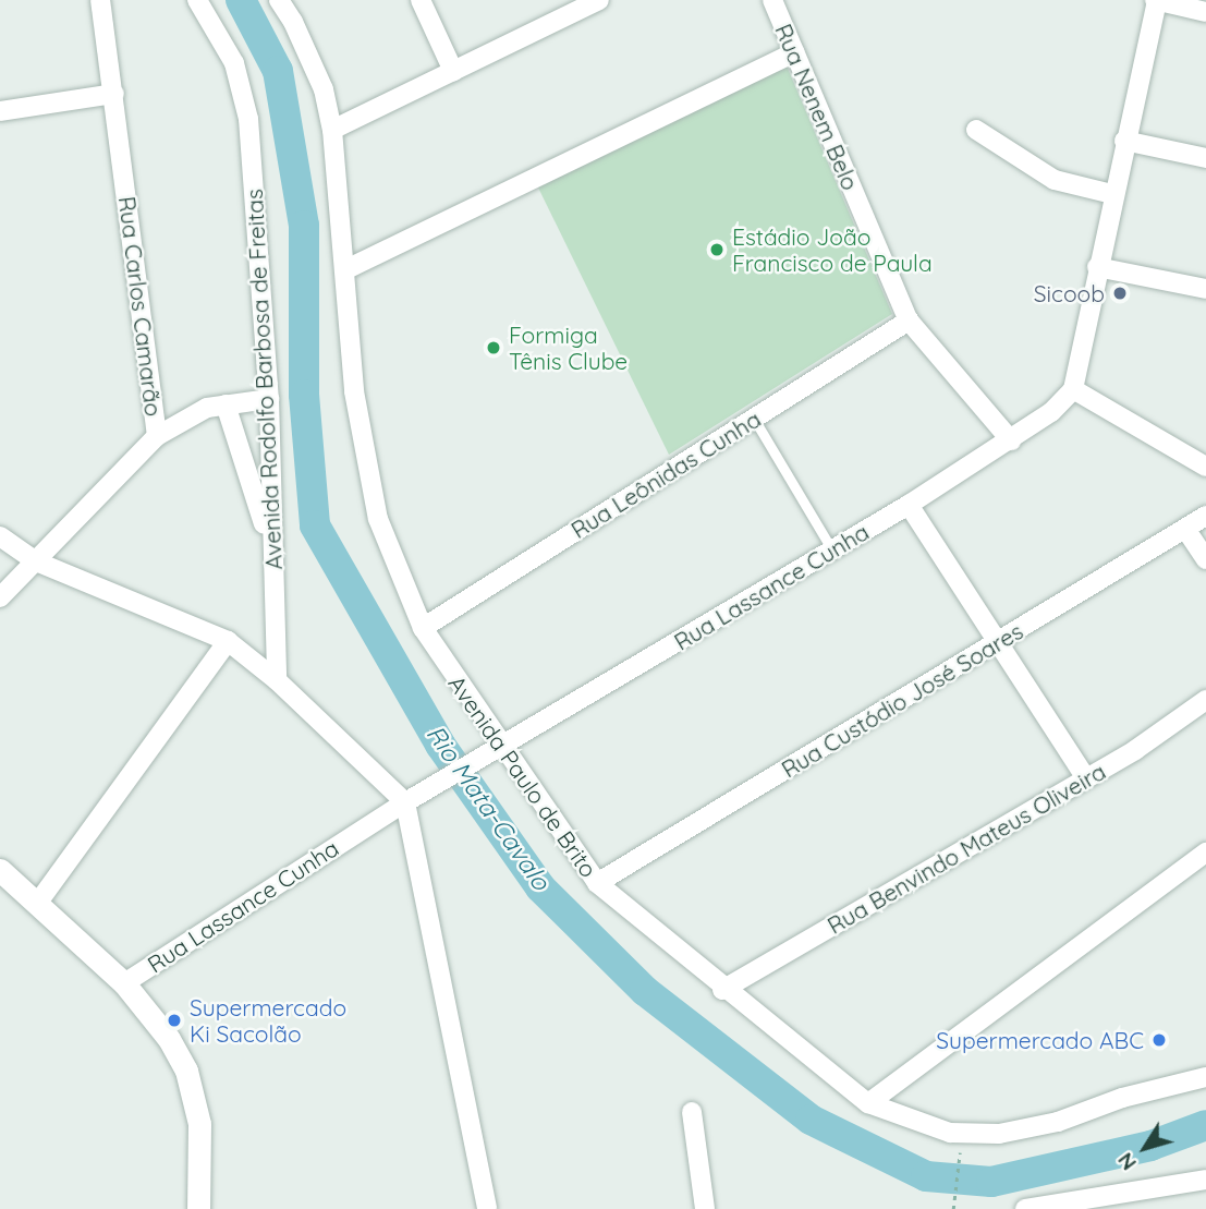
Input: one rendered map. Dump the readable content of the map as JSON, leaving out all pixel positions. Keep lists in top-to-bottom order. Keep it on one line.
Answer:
{"streets":{"street":["Rua Nenem Belo","Rua Carlos Camarão","Avenida Rodolfo Barbosa de Freitas","Rua Leônidas Cunha","Rua Lassance Cunha","Rua Custódio José Soares","Avenida Paulo de Brito","Rua Benvindo Mateus Oliveira"]},"crossings":[["Rua Nenem Belo","Rua Leônidas Cunha"],["Rua Nenem Belo","Rua Lassance Cunha"],["Rua Leônidas Cunha","Avenida Paulo de Brito"],["Rua Lassance Cunha","Avenida Paulo de Brito"],["Rua Custódio José Soares","Avenida Paulo de Brito"],["Avenida Paulo de Brito","Rua Benvindo Mateus Oliveira"]],"water":["Rio Mata-Cavalo"],"places":["Estádio João Francisco de Paula","Sicoob","Formiga Tênis Clube","Supermercado Ki Sacolão","Supermercado ABC"],"north":"bottom left"}
